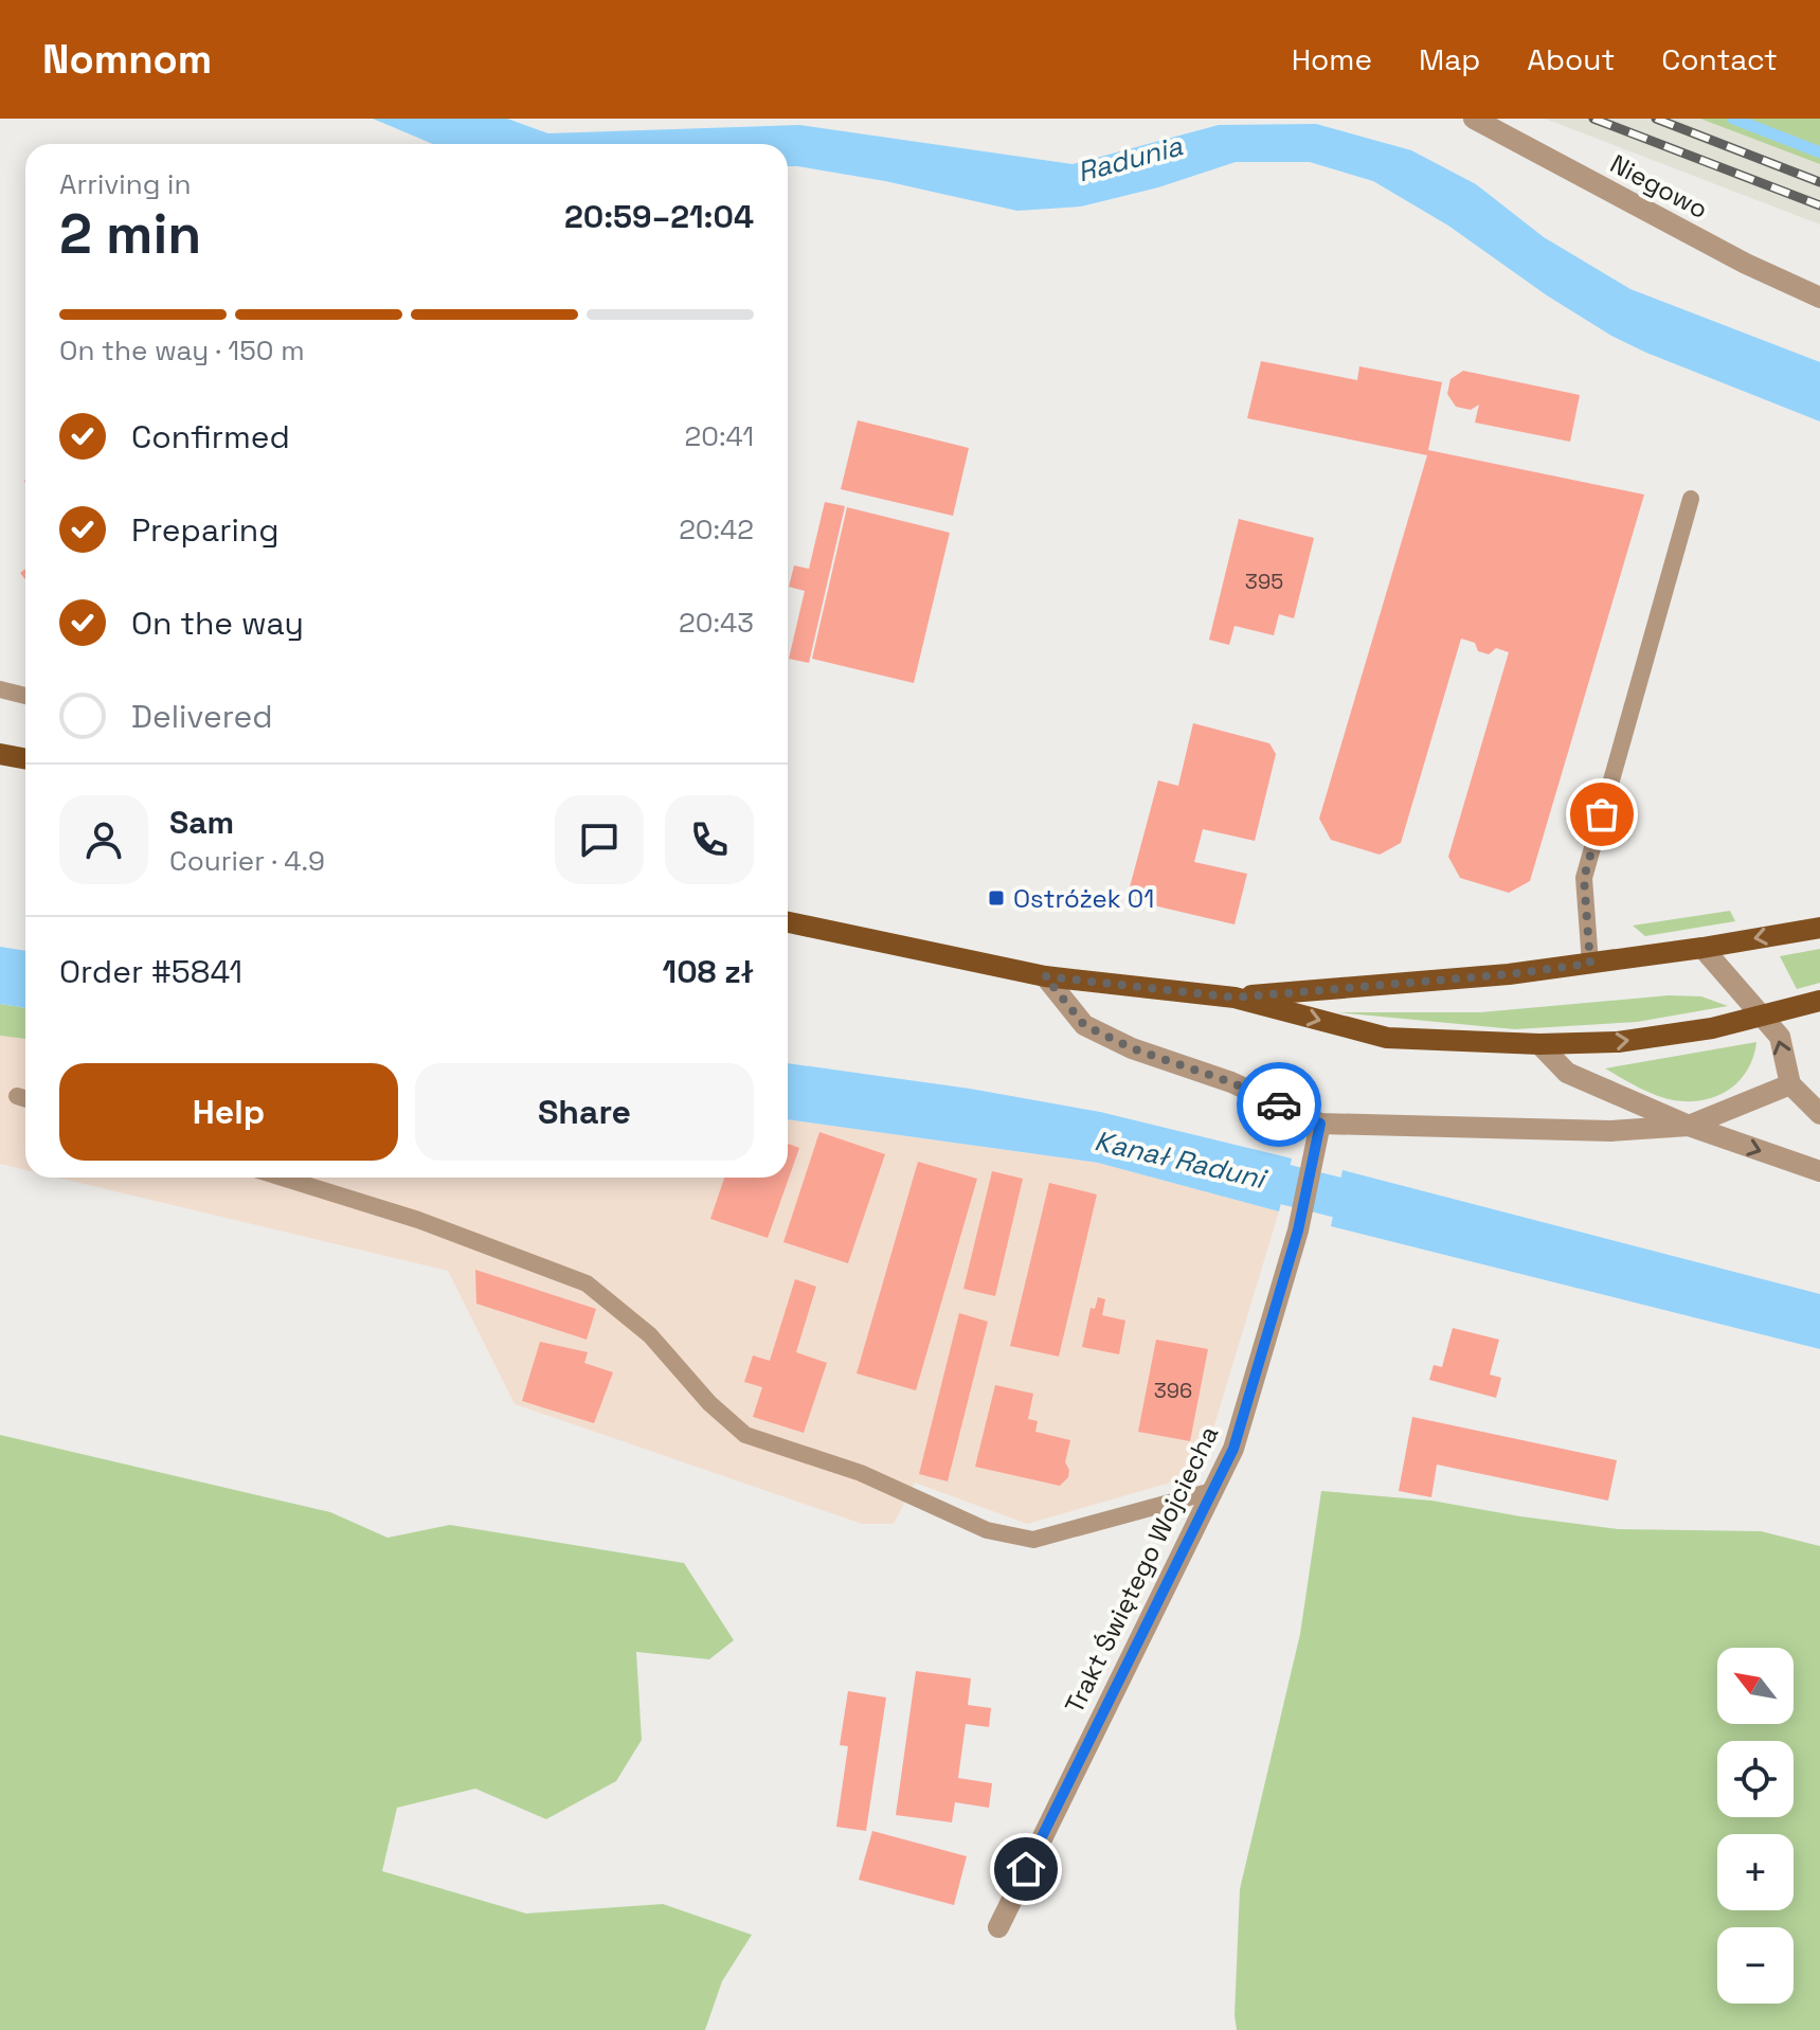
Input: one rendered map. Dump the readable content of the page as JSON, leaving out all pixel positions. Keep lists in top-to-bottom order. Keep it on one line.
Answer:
{"streets":{"street":["Niegowo","Trakt Świętego Wojciecha"]},"water":["Radunia","Kanał Raduni"],"places":{"transit":["Ostróżek 01"]},"house_numbers":["395","396"],"north":"top left","page":{"header":"Nomnom","nav":["Home","Map","About","Contact"],"heading":["2 min","Arriving in","20:59–21:04"],"panel":["Sam","Courier · 4.9","Order #5841","108 zł"],"bar":"On the way · 150 m","list":[["Confirmed","20:41"],["Preparing","20:42"],["On the way","20:43"],"Delivered"],"buttons":["Help","Share"],"map_buttons":["+","−"]}}
